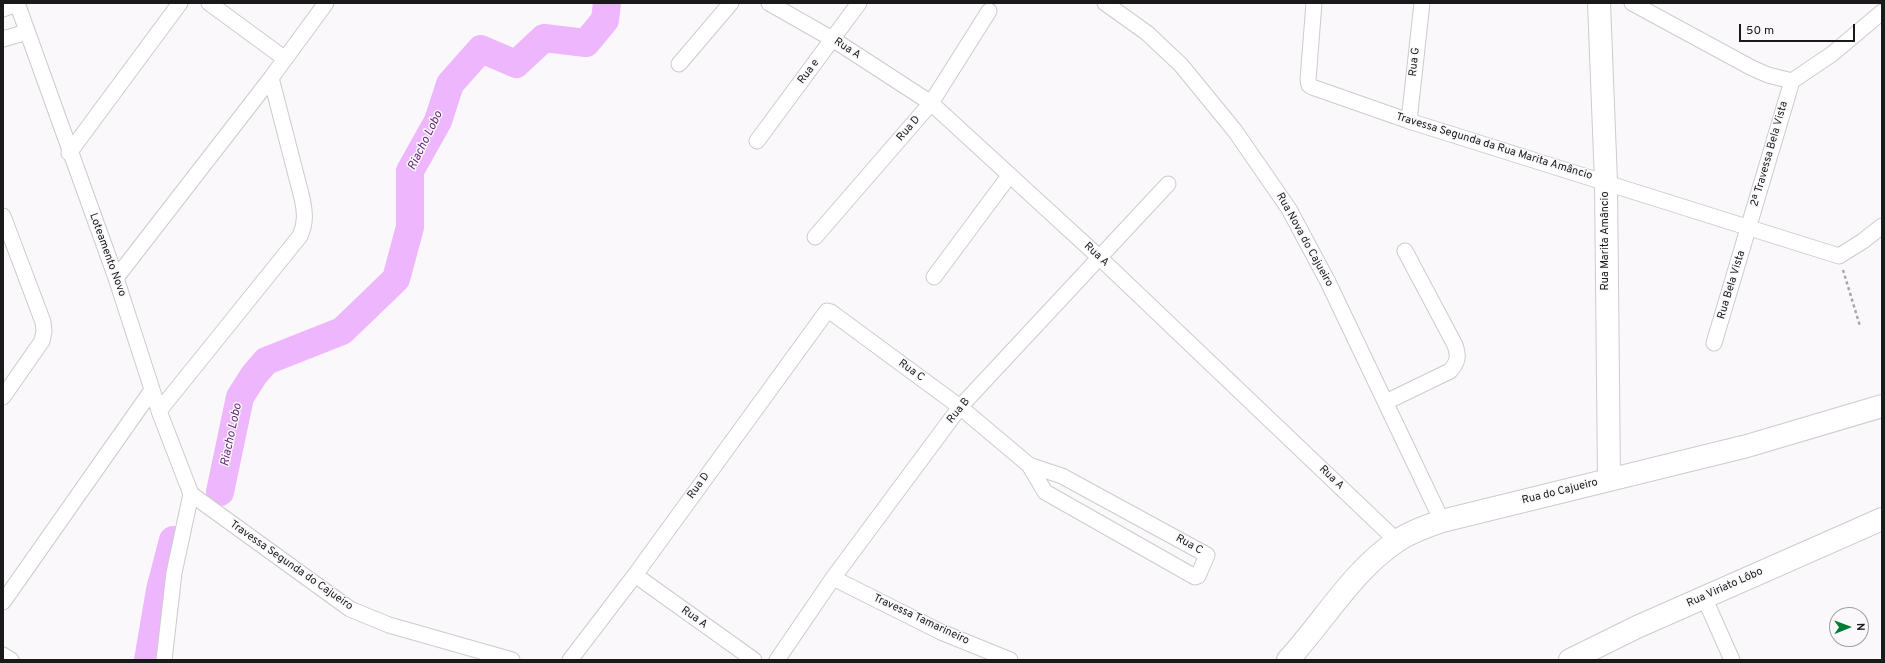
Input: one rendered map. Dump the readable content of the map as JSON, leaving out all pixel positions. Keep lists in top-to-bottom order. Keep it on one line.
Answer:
{"streets":{"street":["Rua A","Rua G","Rua e","Rua D","Travessa Segunda da Rua Marita Amâncio","2ª Travessa Bela Vista","Rua Nova do Cajueiro","Rua Marita Amâncio","Loteamento Novo","Rua Bela Vista","Rua C","Rua B","Rua do Cajueiro","Travessa Segunda do Cajueiro","Rua Viriato Lôbo","Travessa Tamarineiro"]},"crossings":[["Rua A","Rua e"],["Rua A","Rua D"],["Rua A","Rua B"],["Rua A","Rua do Cajueiro"],["Rua G","Travessa Segunda da Rua Marita Amâncio"],["Rua D","Rua C"],["Travessa Segunda da Rua Marita Amâncio","2ª Travessa Bela Vista"],["Travessa Segunda da Rua Marita Amâncio","Rua Marita Amâncio"],["Travessa Segunda da Rua Marita Amâncio","Rua Bela Vista"],["2ª Travessa Bela Vista","Rua Bela Vista"],["Rua Nova do Cajueiro","Rua do Cajueiro"],["Rua Marita Amâncio","Rua do Cajueiro"],["Loteamento Novo","Travessa Segunda do Cajueiro"],["Rua C","Rua B"],["Rua B","Travessa Tamarineiro"]],"water":["Riacho Lobo"],"scale_bar":"50 m","north":"right"}
